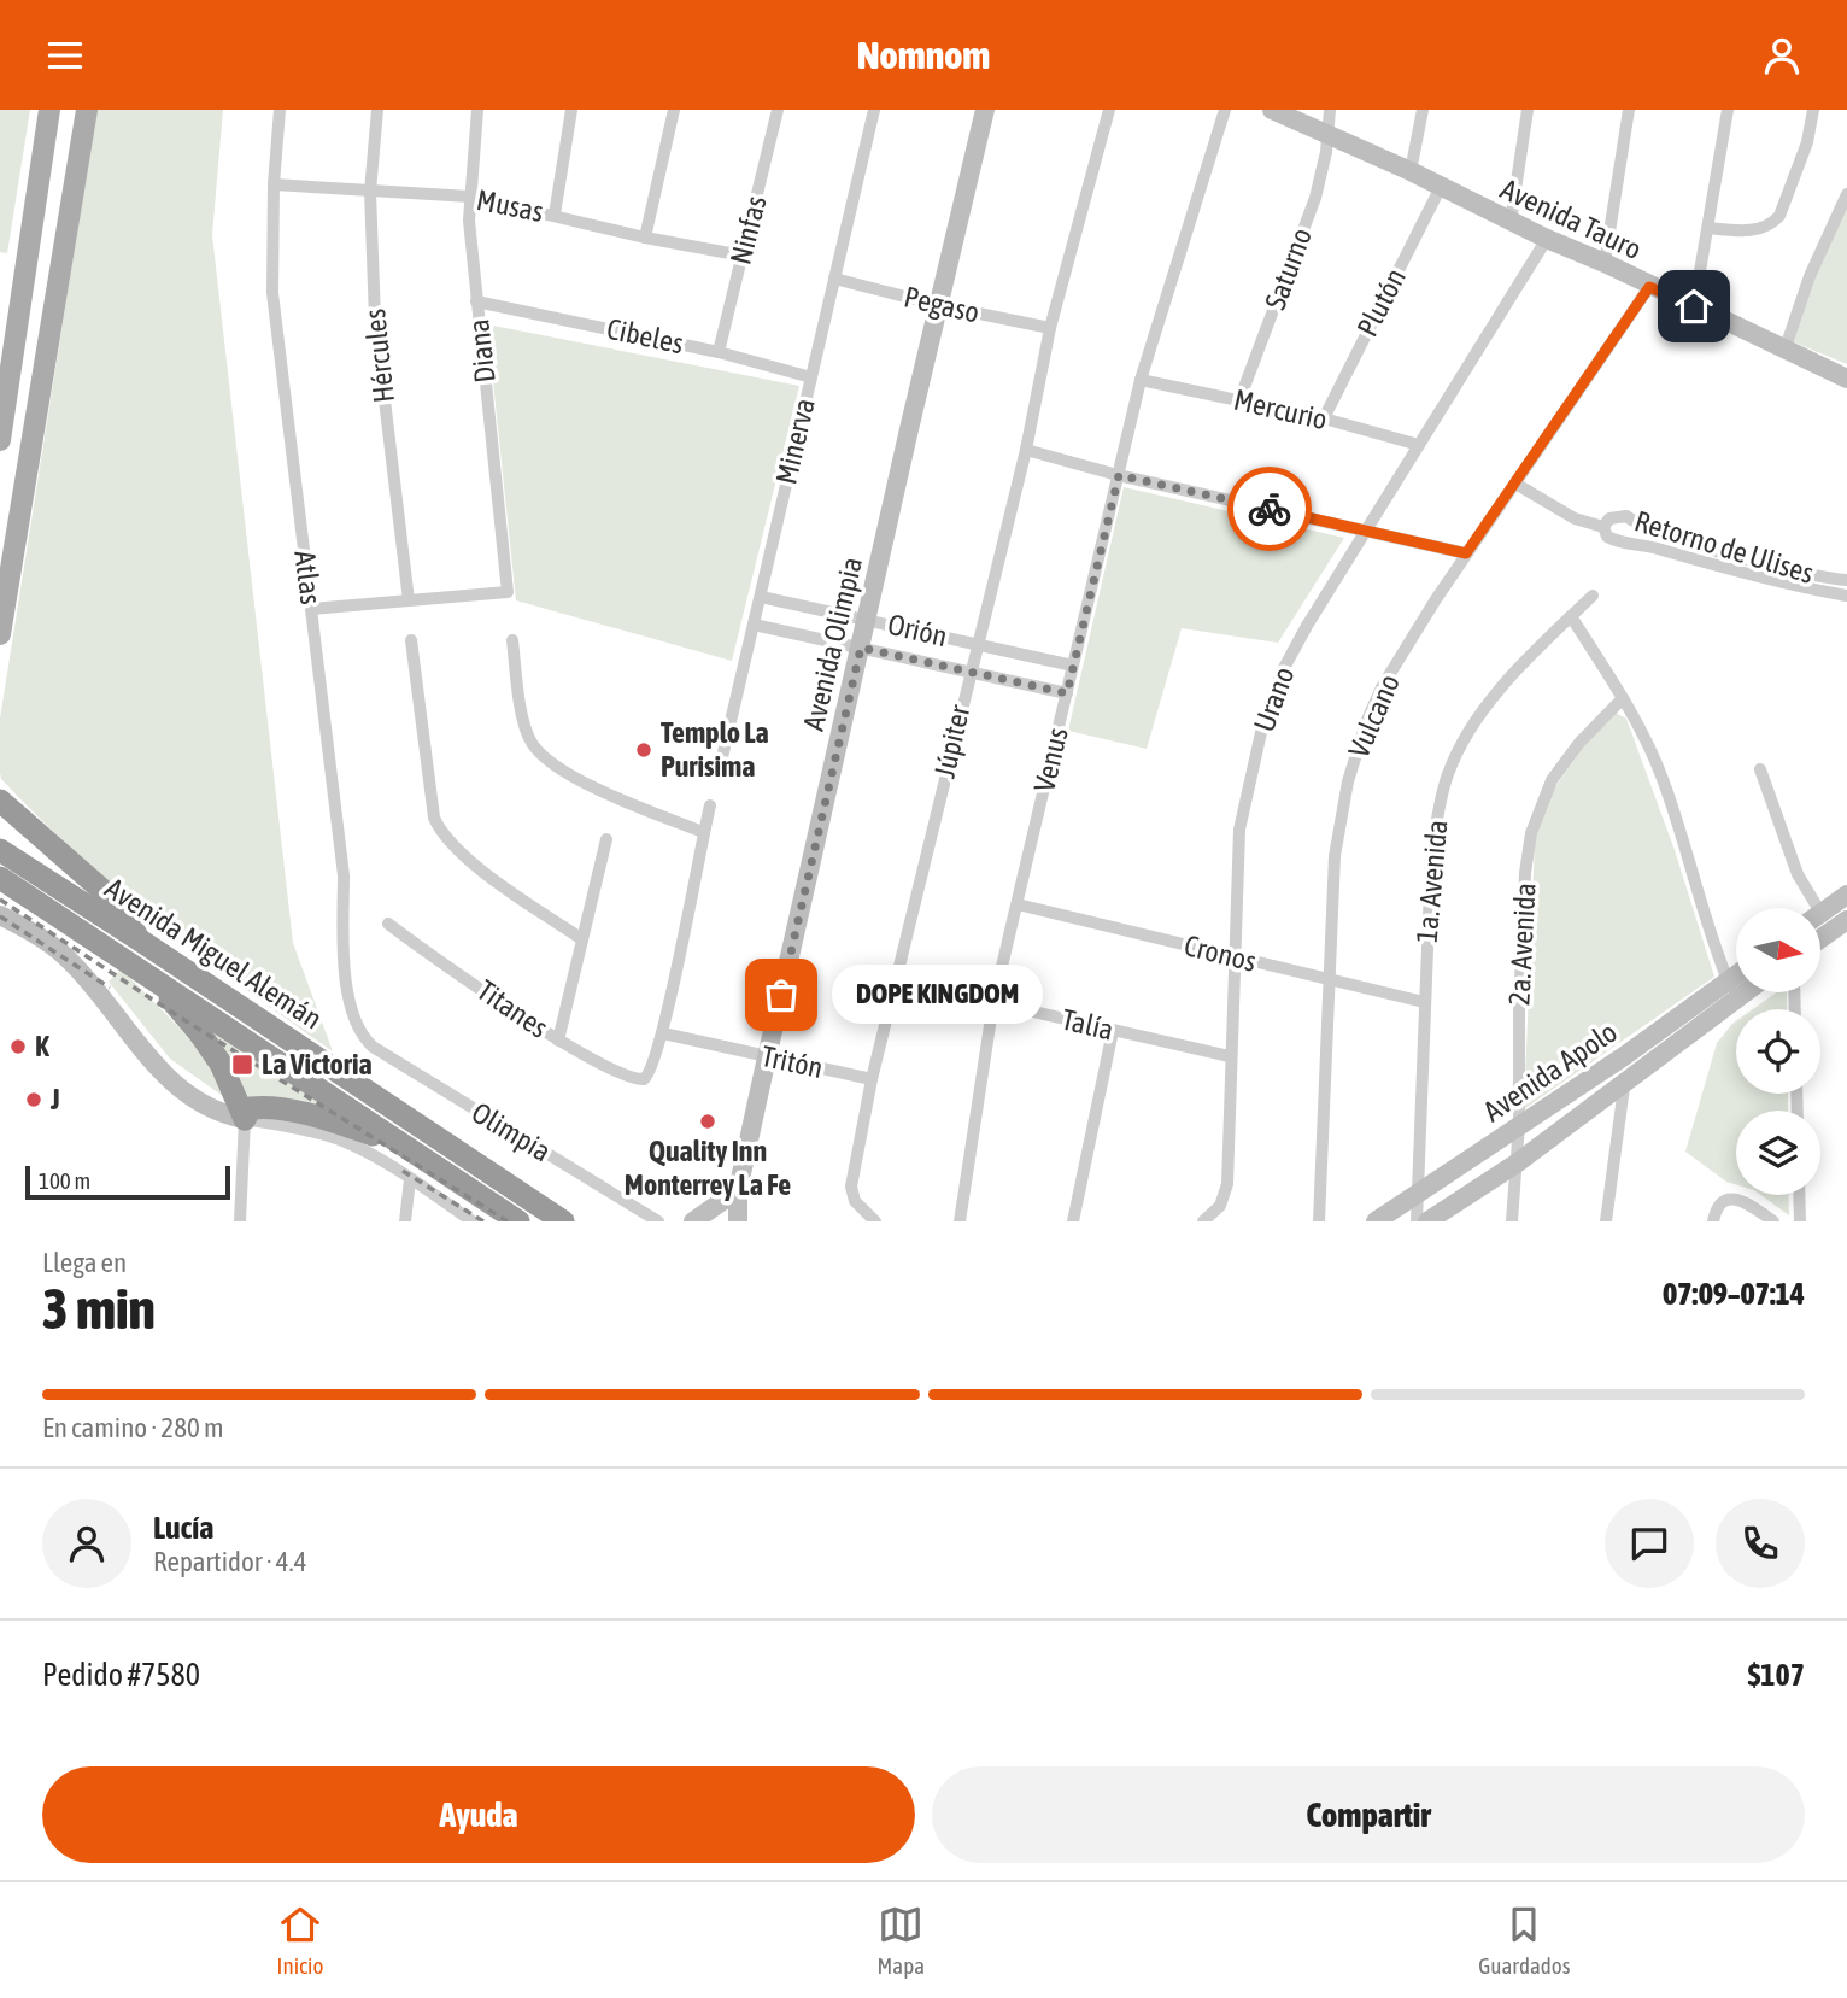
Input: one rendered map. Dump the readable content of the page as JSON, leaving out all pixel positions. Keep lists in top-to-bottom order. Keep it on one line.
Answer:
{"streets":{"highway":["Avenida Miguel Alemán"],"street":["Musas","Avenida Tauro","Ninfas","Saturno","Plutón","Pegaso","Cibeles","Diana","Hércules","Mercurio","Minerva","Retorno de Ulises","Atlas","Orión","Avenida Olimpia","Urano","Vulcano","Júpiter","Venus","1a. Avenida","2a. Avenida","Cronos","Titanes","Talía","Tritón","Avenida Apolo","Olimpia"]},"crossings":[["Musas","Ninfas"],["Musas","Diana"],["Musas","Hércules"],["Musas","Atlas"],["Avenida Tauro","Saturno"],["Avenida Tauro","Plutón"],["Avenida Tauro","Urano"],["Avenida Tauro","Vulcano"],["Ninfas","Cibeles"],["Saturno","Mercurio"],["Plutón","Mercurio"],["Pegaso","Minerva"],["Pegaso","Avenida Olimpia"],["Pegaso","Júpiter"],["Cibeles","Diana"],["Cibeles","Minerva"],["Diana","Hércules"],["Mercurio","Urano"],["Mercurio","Venus"],["Minerva","Orión"],["Retorno de Ulises","Vulcano"],["Atlas","Olimpia"],["Orión","Avenida Olimpia"],["Orión","Júpiter"],["Orión","Venus"],["Avenida Olimpia","Tritón"],["Urano","Cronos"],["Urano","Talía"],["Vulcano","Cronos"],["Júpiter","Talía"],["Júpiter","Tritón"],["Venus","Cronos"],["Venus","Talía"],["1a. Avenida","Cronos"],["1a. Avenida","Avenida Apolo"],["2a. Avenida","Avenida Apolo"],["Titanes","Tritón"]],"places":{"other":["Templo La Purisima","DOPE KINGDOM","K","J","Quality Inn Monterrey La Fe"],"transit":["La Victoria"]},"scale_bar":"100 m","north":"right","page":{"header":"Nomnom","bubble":"DOPE KINGDOM","scale":"100 m","heading":["3 min","Llega en","07:09–07:14"],"panel":["Lucía","Repartidor · 4.4","Pedido #7580","$107"],"bar":"En camino · 280 m","buttons":["Ayuda","Compartir"],"tabs":["Inicio","Mapa","Guardados"]}}
